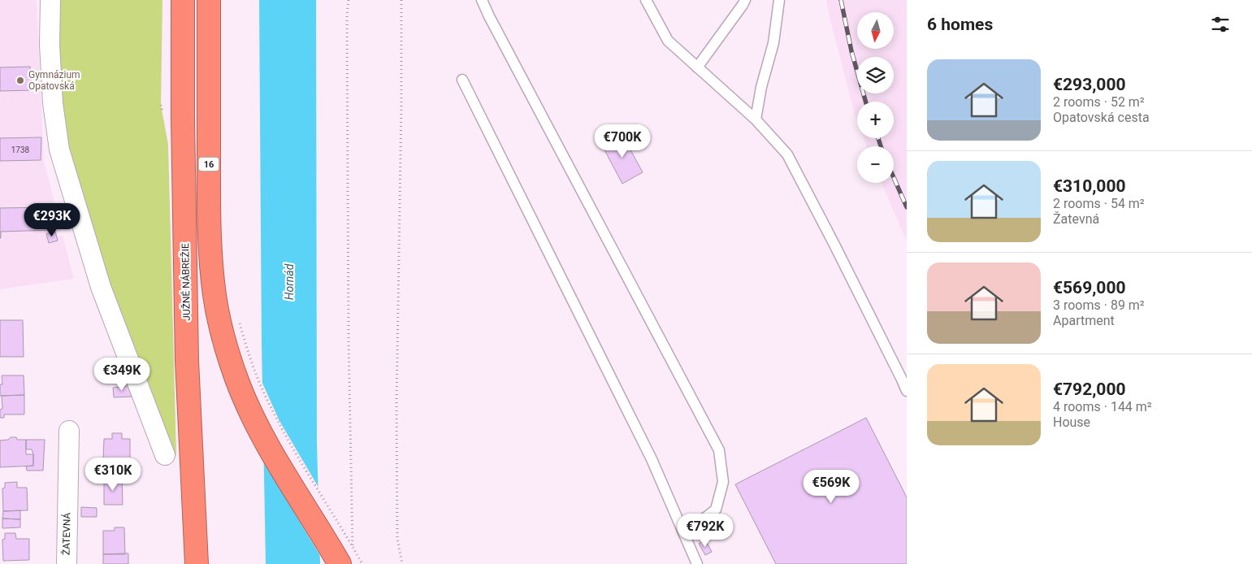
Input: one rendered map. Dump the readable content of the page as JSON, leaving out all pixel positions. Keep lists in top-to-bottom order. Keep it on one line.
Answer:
{"streets":{"highway":["16","JUŽNÉ NÁBREŽIE"],"street":["ŽATEVNÁ"]},"water":["Hornád"],"places":["Gymnázium Opatovská"],"house_numbers":["1738"],"north":"bottom","page":{"heading":"6 homes","map_buttons":["+","−"],"list":[{"name":"€293,000","note":"2 rooms · 52 m² · Opatovská cesta"},{"name":"€310,000","note":"2 rooms · 54 m² · Žatevná"},{"name":"€569,000","note":"3 rooms · 89 m² · Apartment"},{"name":"€792,000","note":"4 rooms · 144 m² · House"}],"price":["€700K","€293K","€349K","€310K","€569K","€792K"]}}
